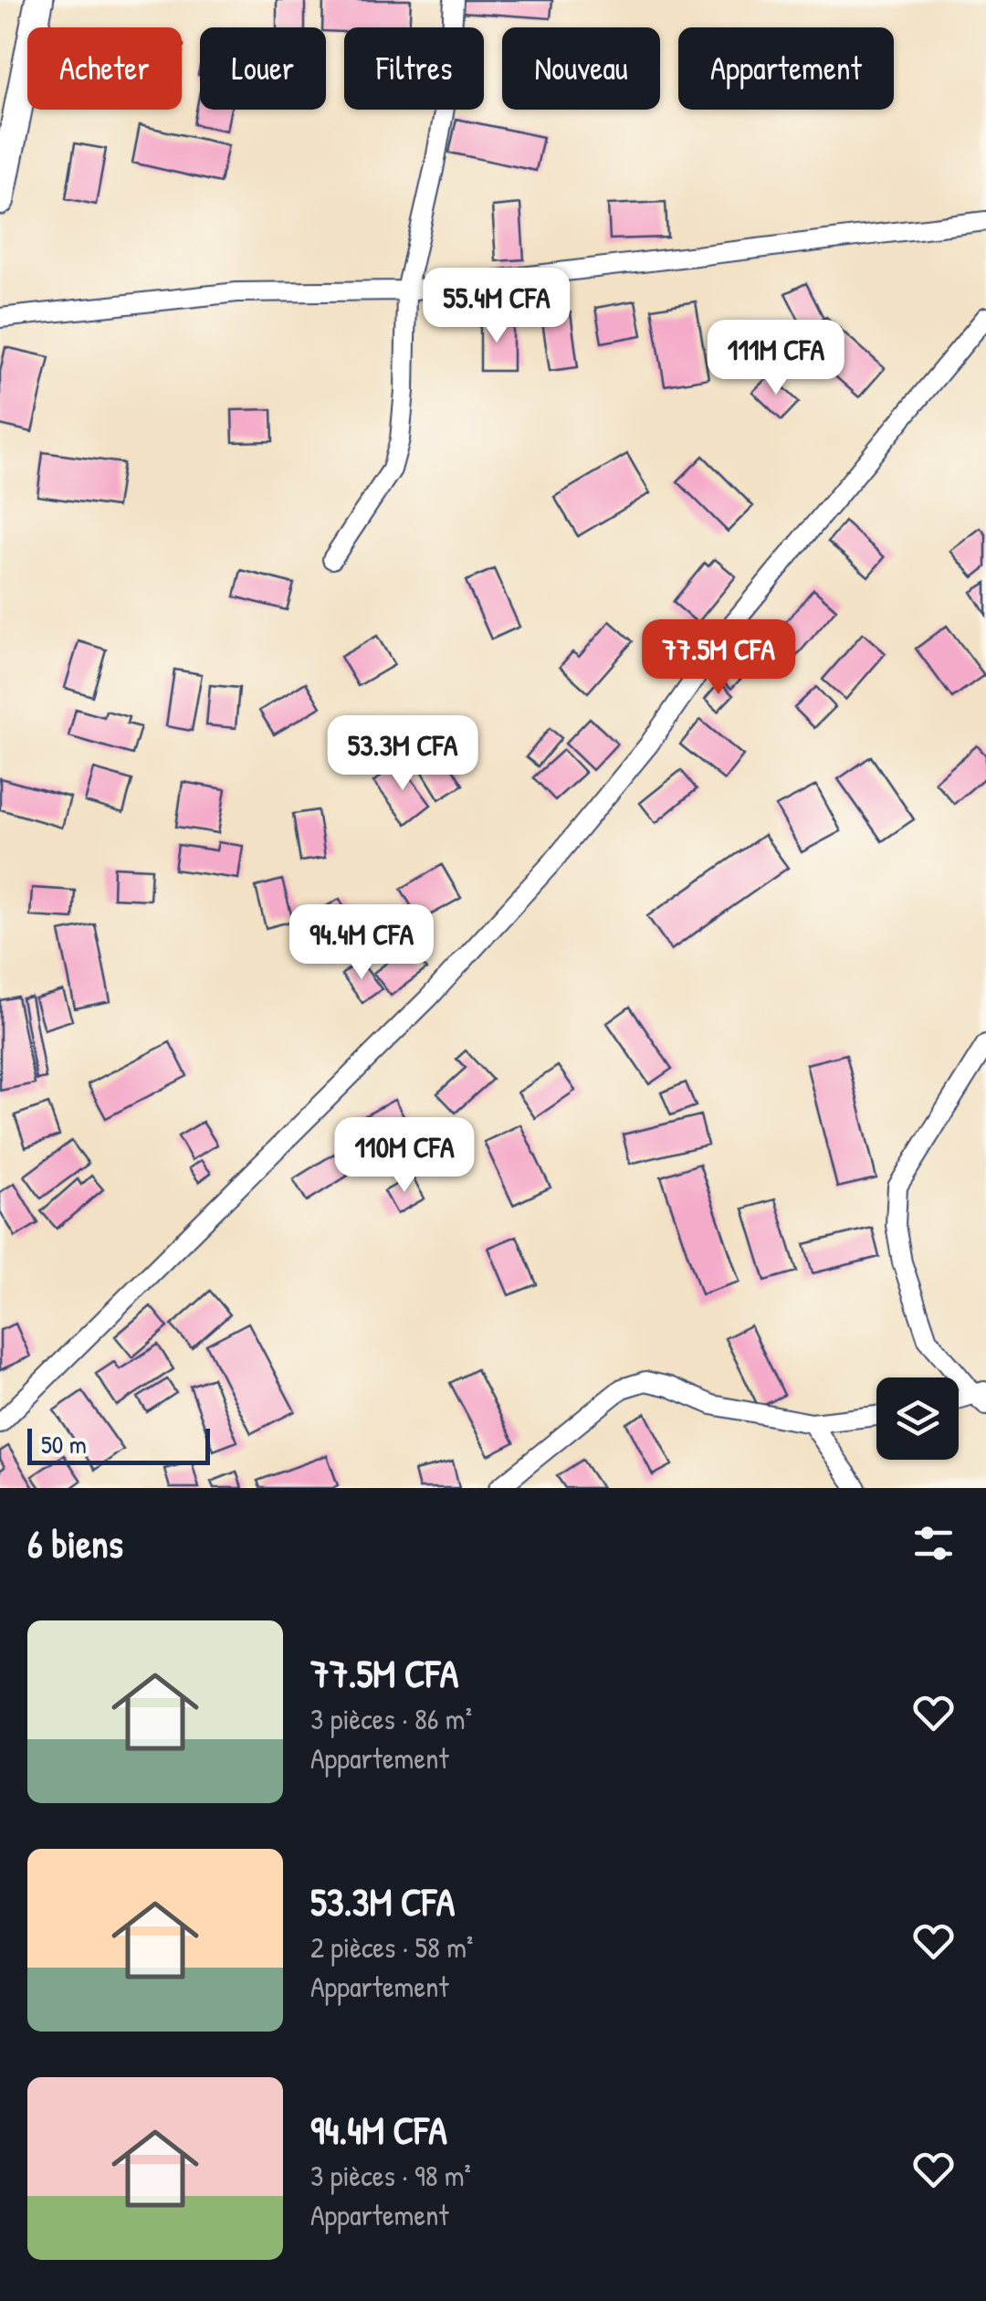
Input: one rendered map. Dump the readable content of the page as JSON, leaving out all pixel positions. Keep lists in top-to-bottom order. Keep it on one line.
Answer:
{"scale_bar":"50 m","page":{"chip":["Acheter","Louer","Filtres","Nouveau","Appartement"],"price":["55.4M CFA","111M CFA","77.5M CFA","53.3M CFA","94.4M CFA","110M CFA"],"scale":"50 m","heading":"6 biens","list":[{"name":"77.5M CFA","note":"3 pièces · 86 m² · Appartement"},{"name":"53.3M CFA","note":"2 pièces · 58 m² · Appartement"},{"name":"94.4M CFA","note":"3 pièces · 98 m² · Appartement"}]}}
